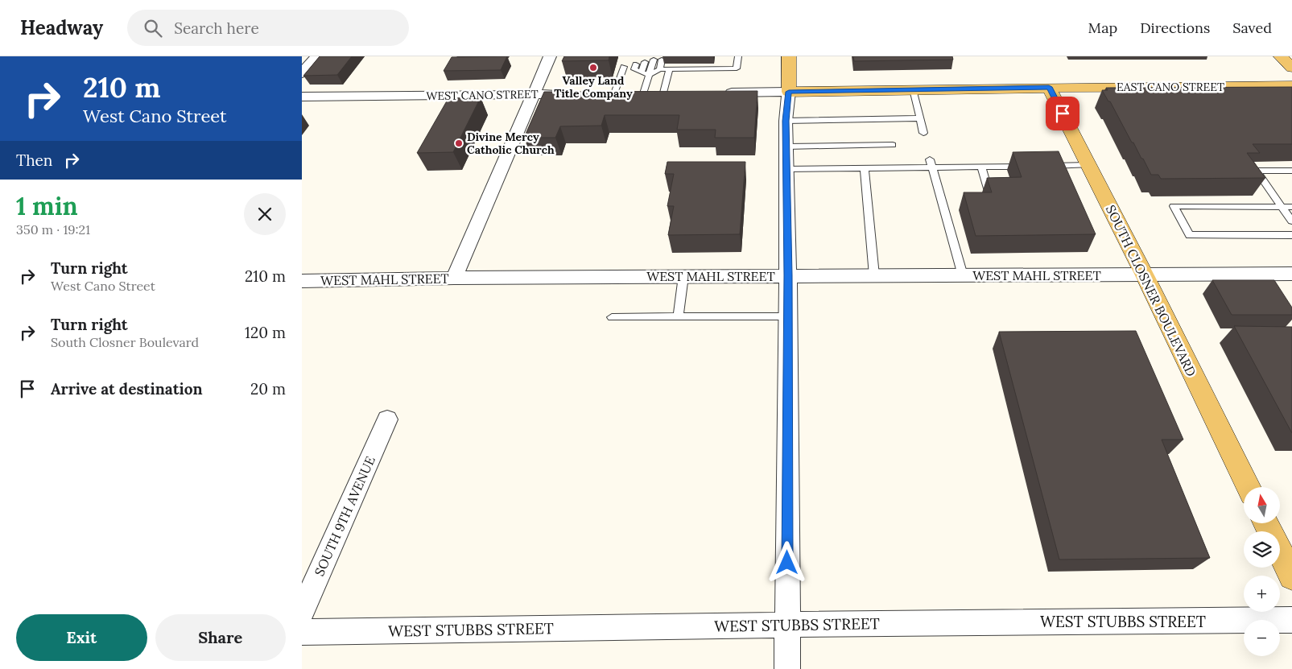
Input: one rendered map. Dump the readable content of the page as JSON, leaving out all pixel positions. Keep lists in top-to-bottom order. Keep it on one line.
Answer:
{"streets":{"main road":["EAST CANO STREET","SOUTH CLOSNER BOULEVARD"],"street":["WEST CANO STREET","WEST MAHL STREET","SOUTH 9TH AVENUE","WEST STUBBS STREET"]},"crossings":[["EAST CANO STREET","SOUTH CLOSNER BOULEVARD"],["WEST MAHL STREET","SOUTH CLOSNER BOULEVARD"]],"places":["Valley Land Title Company","Divine Mercy Catholic Church"],"north":"top","page":{"header":"Headway","search":"Search here","nav":["Map","Directions","Saved"],"turn":["210 m","West Cano Street"],"then":"Then","heading":["1 min","350 m · 19:21"],"list":[{"name":"Turn right","note":"West Cano Street","value":"210 m"},{"name":"Turn right","note":"South Closner Boulevard","value":"120 m"},{"name":"Arrive at destination","value":"20 m"}],"map_buttons":["+","−"],"buttons":["Exit","Share"]}}
